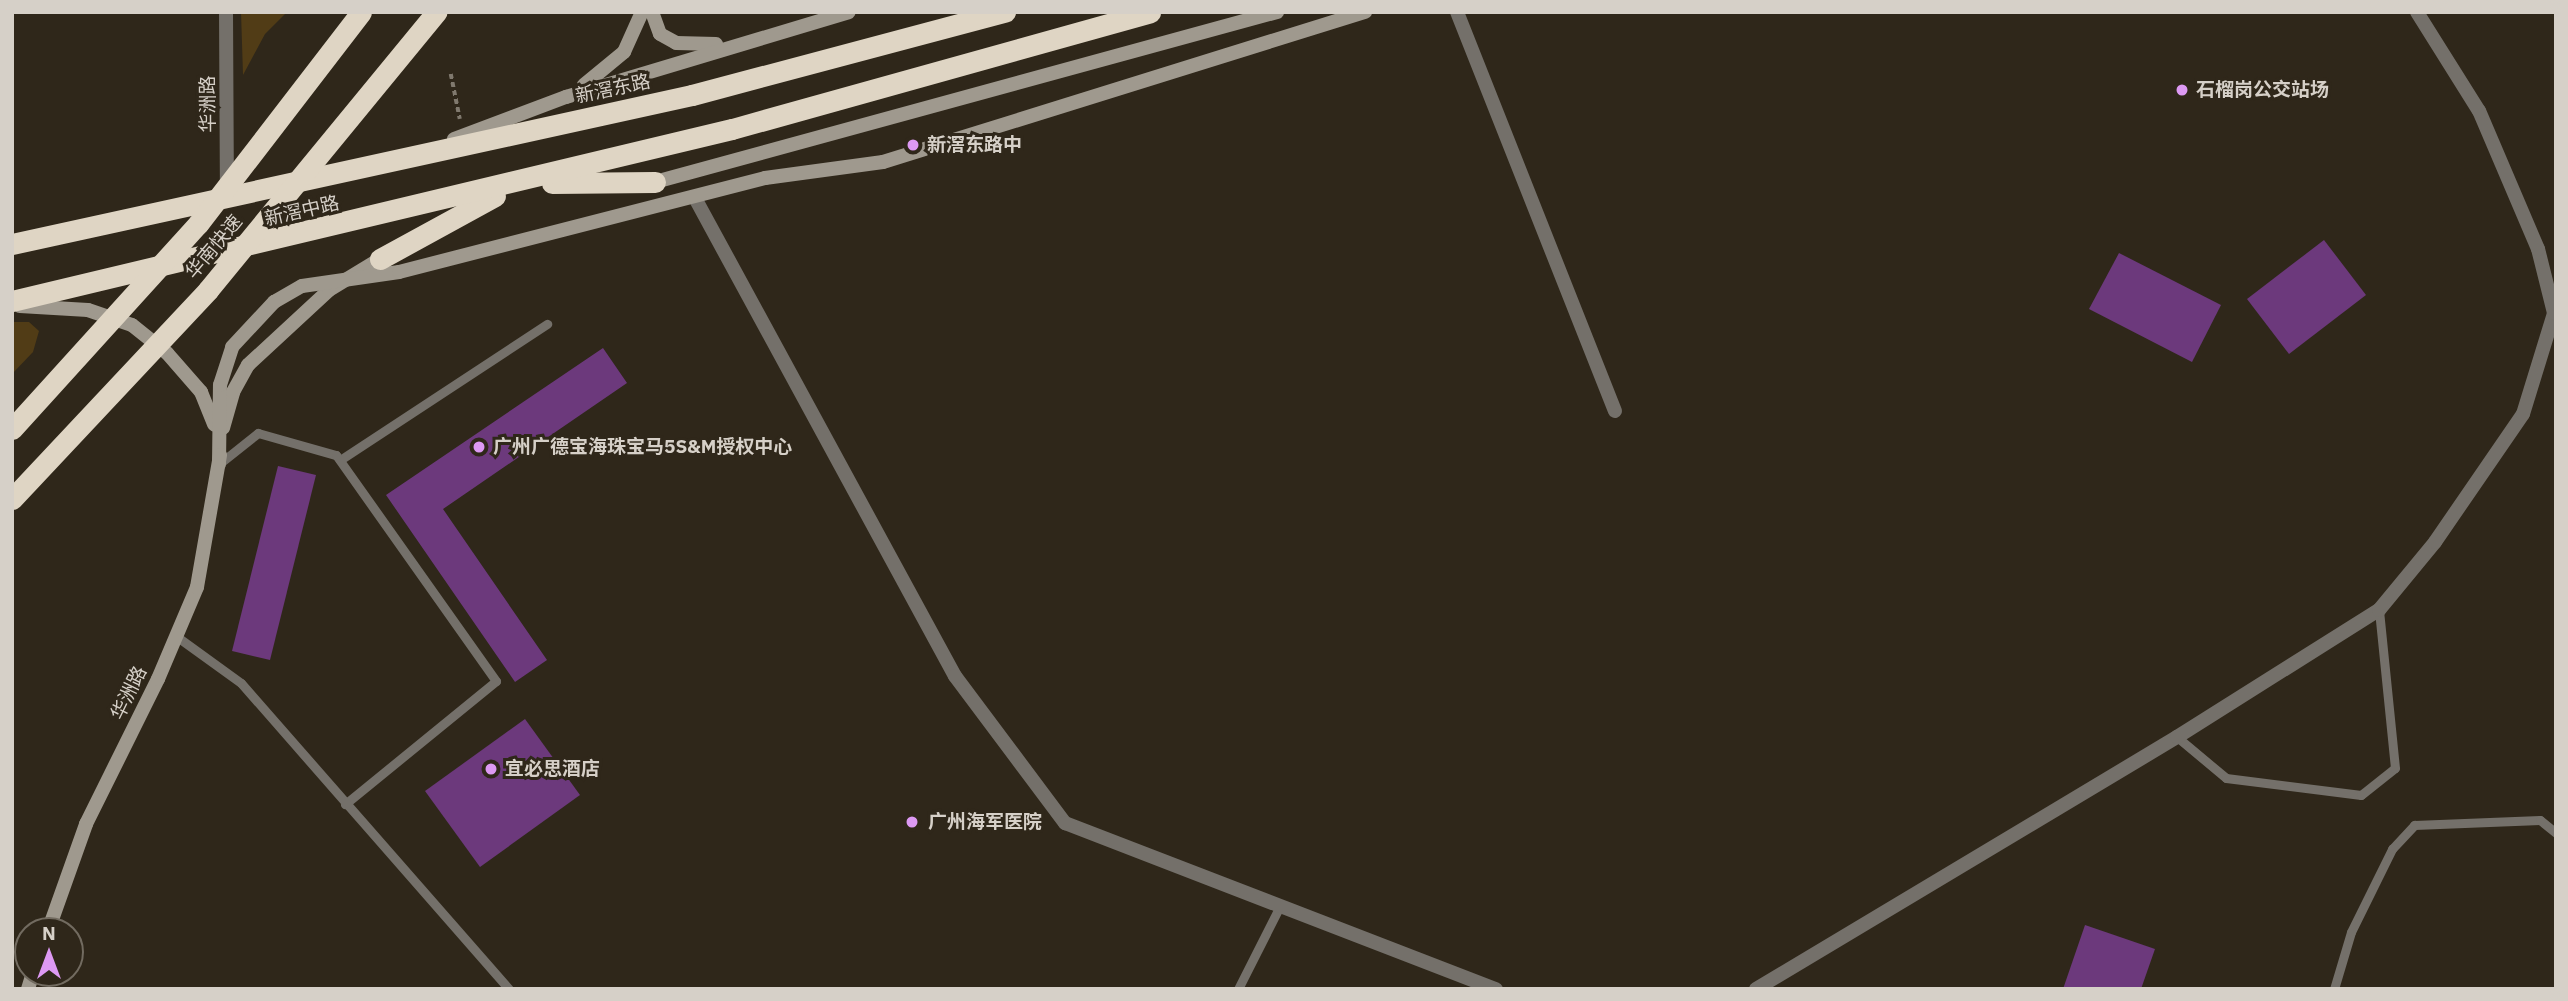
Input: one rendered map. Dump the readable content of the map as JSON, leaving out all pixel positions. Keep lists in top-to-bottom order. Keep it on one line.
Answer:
{"streets":{"highway":["新滘东路","新滘中路","华南快速"],"main road":["华洲路"]},"crossings":[["新滘东路","华洲路"]],"places":["石榴岗公交站场","新滘东路中","广州广德宝海珠宝马5S&M授权中心","宜必思酒店","广州海军医院"],"north":"top"}
